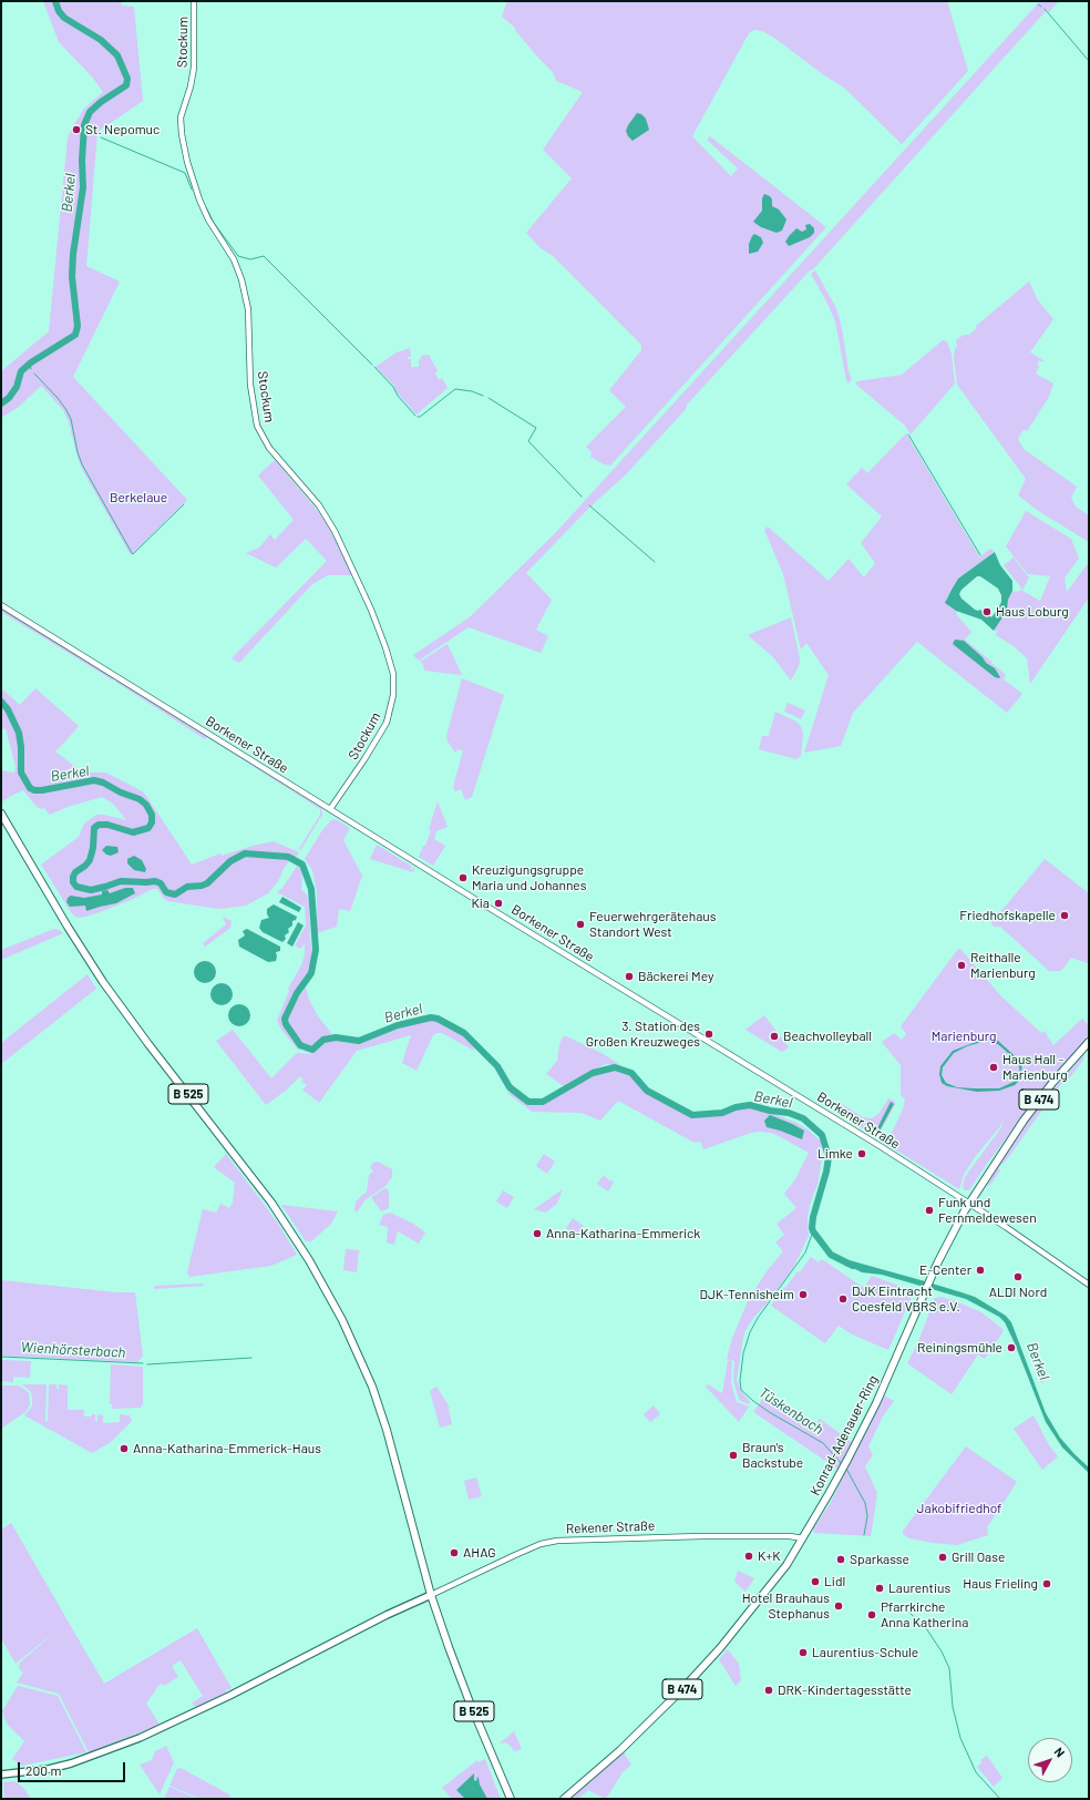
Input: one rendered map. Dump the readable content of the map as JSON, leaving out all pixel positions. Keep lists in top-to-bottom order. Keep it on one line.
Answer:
{"streets":{"main road":["B 525","B 474","Konrad-Adenauer-Ring"],"street":["Stockum","Borkener Straße","Rekener Straße"]},"crossings":[["Stockum","Borkener Straße"],["Borkener Straße","Konrad-Adenauer-Ring"],["B 525","Rekener Straße"],["Konrad-Adenauer-Ring","Rekener Straße"]],"water":["Berkel","Wienhörsterbach","Tüskenbach"],"parks":["Berkelaue","Marienburg","Jakobifriedhof"],"places":["St. Nepomuc","Haus Loburg","Kreuzigungsgruppe Maria und Johannes","Kia","Friedhofskapelle","Feuerwehrgerätehaus Standort West","Reithalle Marienburg","Bäckerei Mey","3. Station des Großen Kreuzweges","Beachvolleyball","Haus Hall - Marienburg","Limke","Funk und Fernmeldewesen","Anna-Katharina-Emmerick","E-Center","ALDI Nord","DJK-Tennisheim","DJK Eintracht Coesfeld VBRS e.V.","Reiningsmühle","Anna-Katharina-Emmerick-Haus","Braun's Backstube","AHAG","K+K","Grill Oase","Sparkasse","Lidl","Haus Frieling","Laurentius","Hotel Brauhaus Stephanus","Pfarrkirche Anna Katherina","Laurentius-Schule","DRK-Kindertagesstätte"],"scale_bar":"200 m","north":"top right"}
